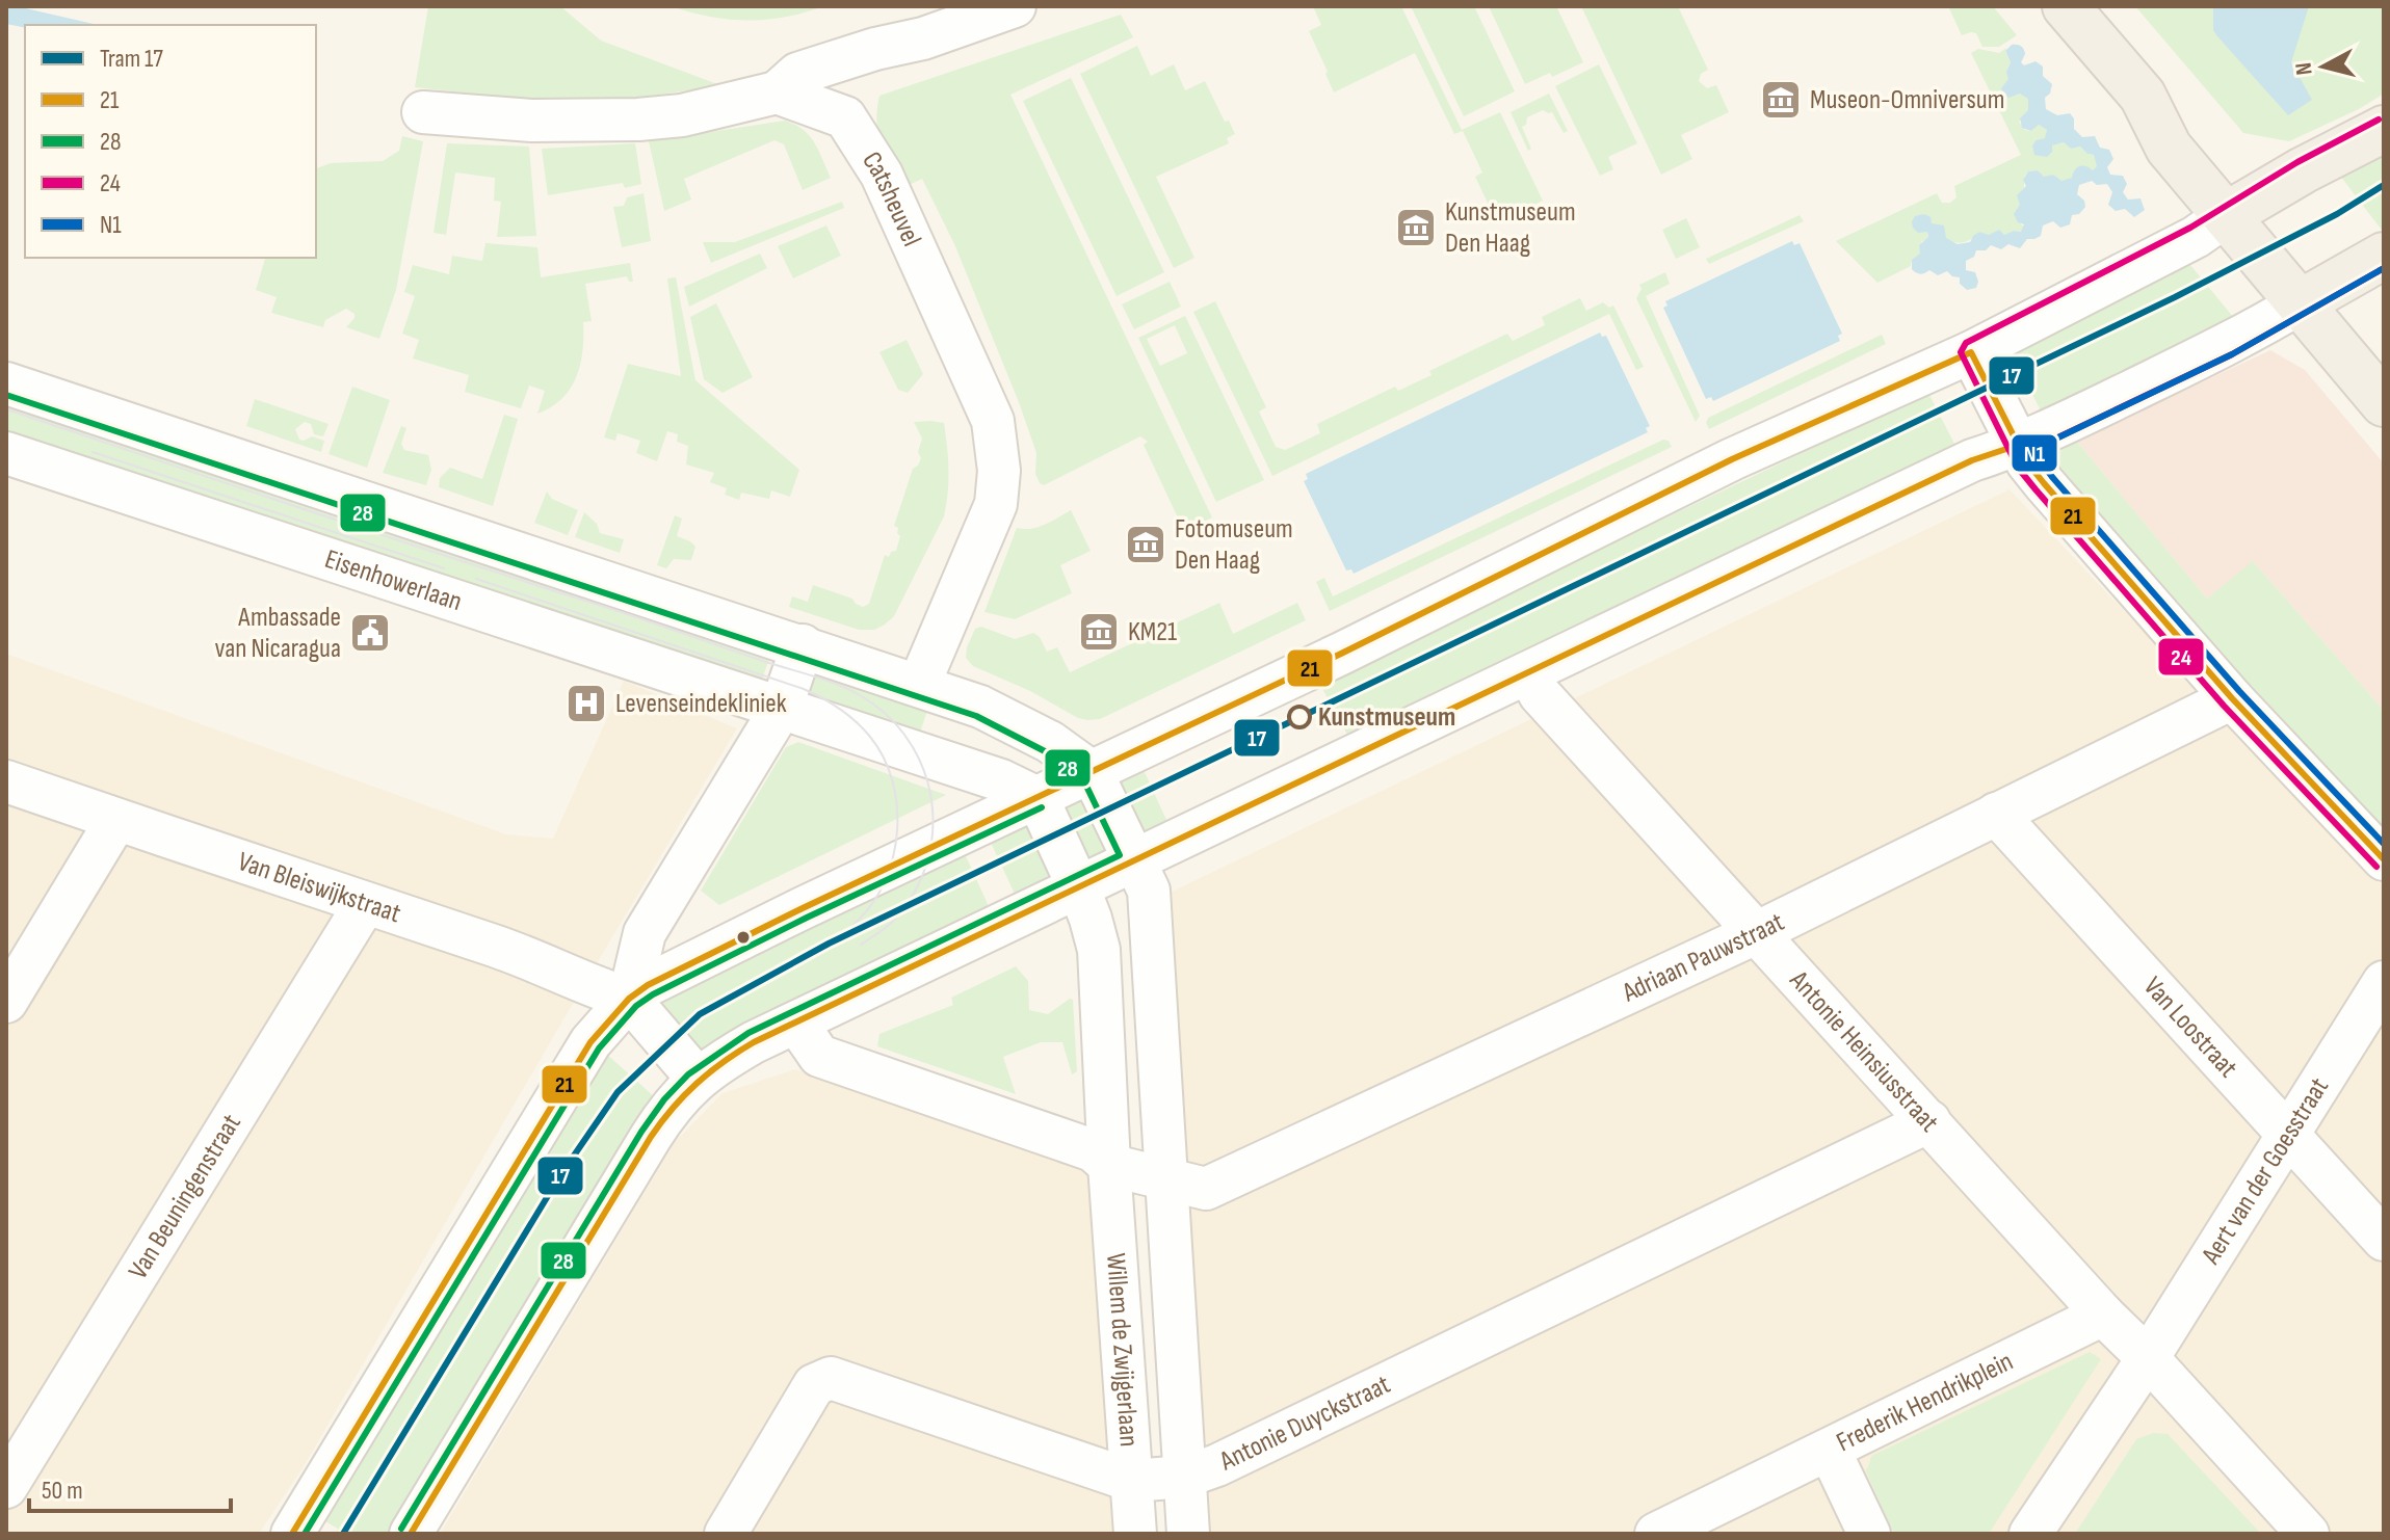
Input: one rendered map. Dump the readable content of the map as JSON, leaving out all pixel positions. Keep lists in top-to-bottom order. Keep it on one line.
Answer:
{"streets":{"street":["Catsheuvel","Eisenhowerlaan","Van Bleiswijkstraat","Adriaan Pauwstraat","Van Loostraat","Antonie Heinsiusstraat","Aert van der Goesstraat","Van Beuningenstraat","Willem de Zwijgerlaan","Frederik Hendrikplein","Antonie Duyckstraat"]},"crossings":[["Eisenhowerlaan","Willem de Zwijgerlaan"],["Van Bleiswijkstraat","Van Beuningenstraat"],["Adriaan Pauwstraat","Van Loostraat"],["Adriaan Pauwstraat","Antonie Heinsiusstraat"],["Adriaan Pauwstraat","Willem de Zwijgerlaan"],["Van Loostraat","Aert van der Goesstraat"],["Antonie Heinsiusstraat","Aert van der Goesstraat"],["Antonie Heinsiusstraat","Frederik Hendrikplein"],["Antonie Heinsiusstraat","Antonie Duyckstraat"],["Willem de Zwijgerlaan","Antonie Duyckstraat"]],"places":{"museum":["Museon-Omniversum","Kunstmuseum Den Haag","Fotomuseum Den Haag","KM21"],"public building":["Ambassade van Nicaragua"],"hospital":["Levenseindekliniek"],"other":["Kunstmuseum"]},"lines":["transit line 24","tram line 17","transit line N1","transit line 21","transit line 28"],"legend":["Tram 17","21","28","24","N1"],"scale_bar":"50 m","north":"left"}
